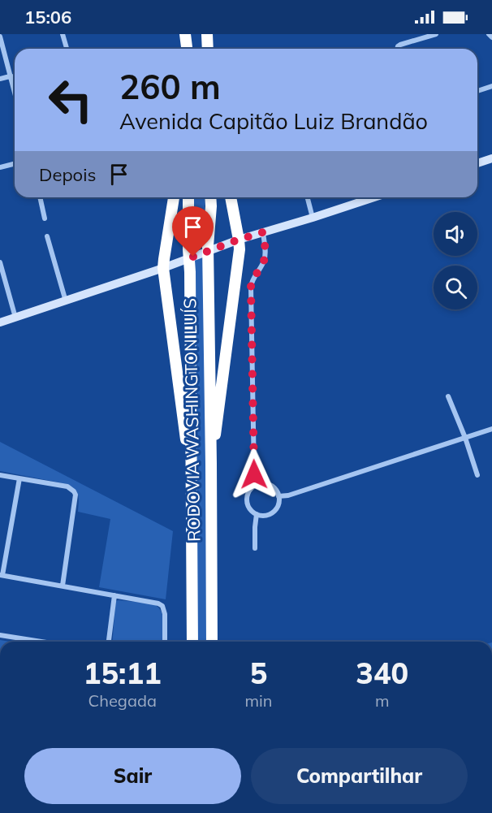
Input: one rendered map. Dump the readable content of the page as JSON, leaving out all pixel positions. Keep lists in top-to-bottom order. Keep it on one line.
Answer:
{"streets":{"highway":["RODOVIA WASHINGTON LUÍS"]},"page":{"status":"15:06","turn":["260 m","Avenida Capitão Luiz Brandão"],"then":"Depois","eta":["15:11","Chegada","5","min","340","m"],"buttons":["Sair","Compartilhar"]}}
